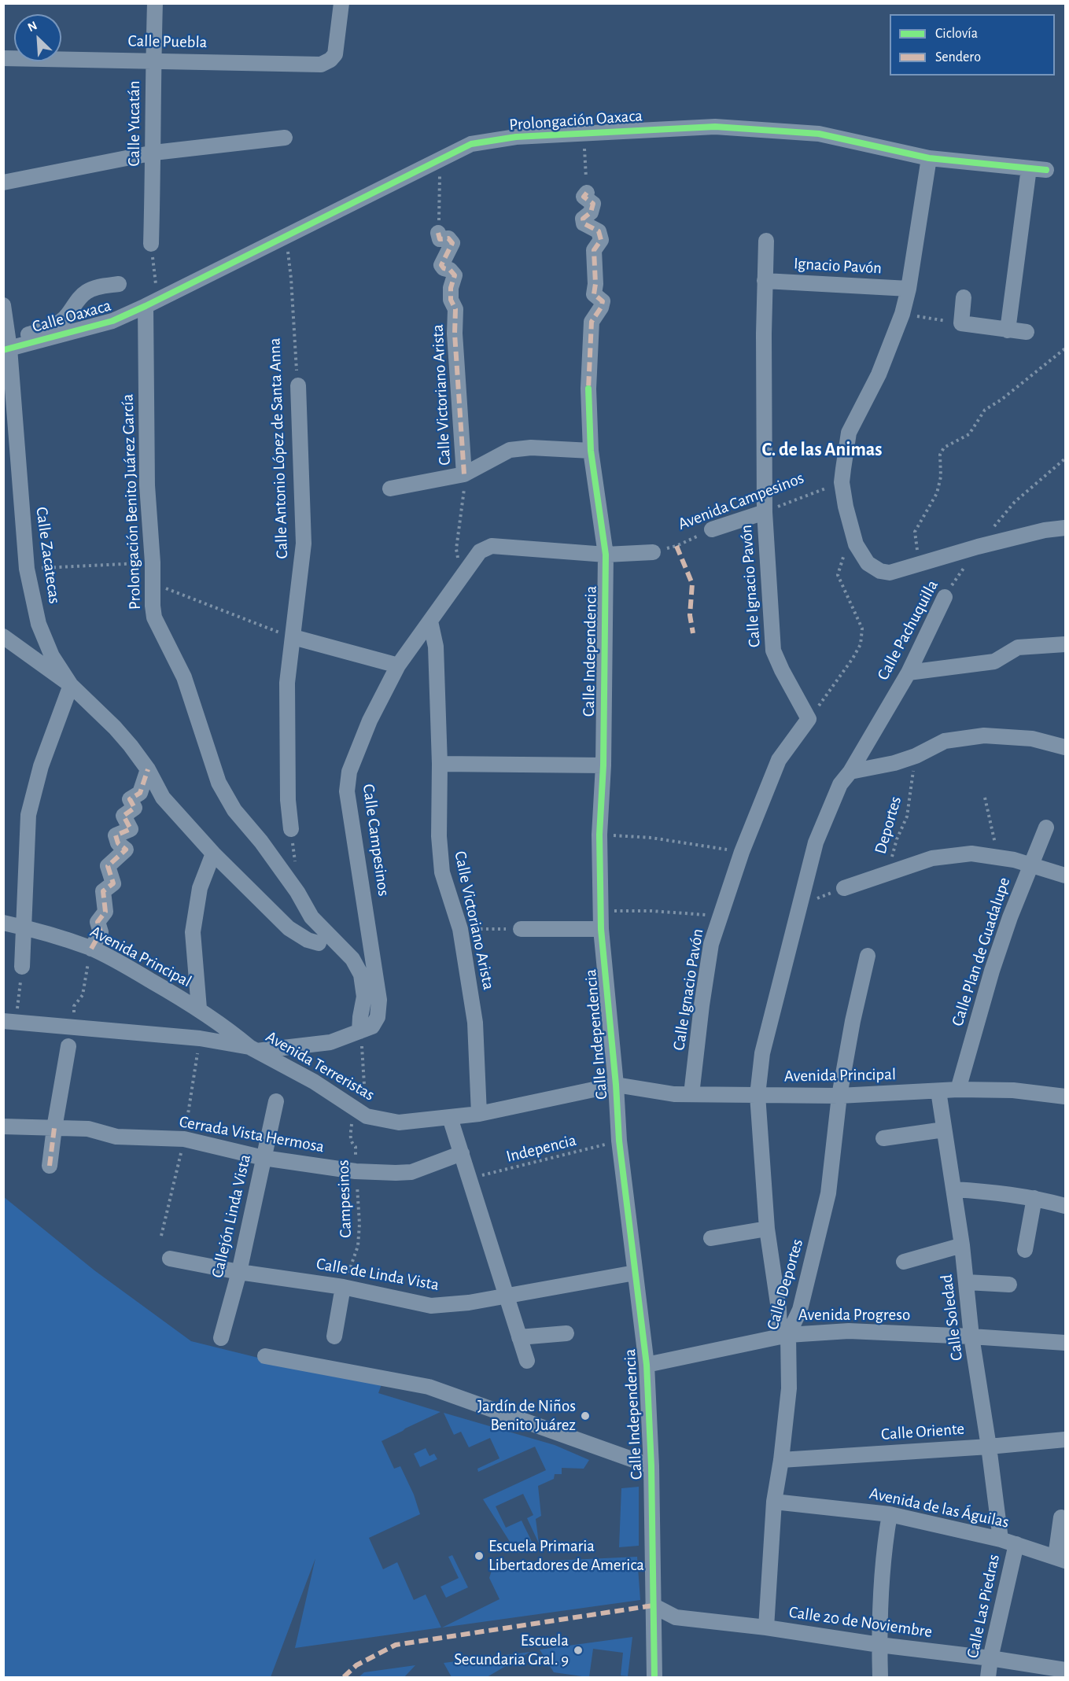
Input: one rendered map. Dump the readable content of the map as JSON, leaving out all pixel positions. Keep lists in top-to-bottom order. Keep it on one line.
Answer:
{"streets":{"street":["Calle Puebla","Prolongación Oaxaca","Calle Yucatán","Ignacio Pavón","Calle Oaxaca","Calle Victoriano Arista","Calle Antonio López de Santa Anna","Avenida Campesinos","Prolongación Benito Juárez García","Calle Zacatecas","Calle Ignacio Pavón","Calle Pachuquilla","Calle Independencia","Calle Campesinos","Calle Plan de Guadalupe","Avenida Principal","Avenida Terreristas","Cerrada Vista Hermosa","Callejón Linda Vista","Calle de Linda Vista","Calle Deportes","Avenida Progreso","Calle Soledad","Calle Oriente","Avenida de las Águilas","Calle Las Piedras","Calle 20 de Noviembre"],"path":["Deportes","Indepencia","Campesinos"]},"crossings":[["Calle Puebla","Calle Yucatán"],["Prolongación Oaxaca","Calle Oaxaca"],["Prolongación Oaxaca","Calle Antonio López de Santa Anna"],["Prolongación Oaxaca","Prolongación Benito Juárez García"],["Ignacio Pavón","Calle Ignacio Pavón"],["Calle Oaxaca","Prolongación Benito Juárez García"],["Calle Oaxaca","Calle Zacatecas"],["Calle Victoriano Arista","Calle Campesinos"],["Calle Victoriano Arista","Avenida Terreristas"],["Avenida Campesinos","Calle Ignacio Pavón"],["Avenida Campesinos","Calle Campesinos"],["Prolongación Benito Juárez García","Calle Campesinos"],["Calle Ignacio Pavón","Avenida Principal"],["Calle Independencia","Calle Campesinos"],["Calle Independencia","Avenida Principal"],["Calle Independencia","Avenida Terreristas"],["Calle Independencia","Indepencia"],["Calle Independencia","Calle de Linda Vista"],["Calle Independencia","Avenida Progreso"],["Calle Independencia","Calle 20 de Noviembre"],["Calle Campesinos","Avenida Principal"],["Calle Campesinos","Avenida Terreristas"],["Calle Plan de Guadalupe","Avenida Principal"],["Avenida Principal","Avenida Terreristas"],["Avenida Principal","Calle Deportes"],["Avenida Principal","Calle Soledad"],["Avenida Terreristas","Campesinos"],["Cerrada Vista Hermosa","Campesinos"],["Cerrada Vista Hermosa","Callejón Linda Vista"],["Campesinos","Calle de Linda Vista"],["Callejón Linda Vista","Calle de Linda Vista"],["Calle Deportes","Avenida Progreso"],["Calle Deportes","Calle Oriente"],["Calle Deportes","Avenida de las Águilas"],["Calle Deportes","Calle 20 de Noviembre"],["Avenida Progreso","Calle Soledad"],["Calle Soledad","Calle Oriente"],["Calle Soledad","Avenida de las Águilas"],["Avenida de las Águilas","Calle Las Piedras"],["Calle Las Piedras","Calle 20 de Noviembre"]],"districts":["C. de las Animas"],"places":["Jardín de Niños Benito Juárez","Escuela Primaria Libertadores de America","Escuela Secundaria Gral. 9"],"legend":["Ciclovía","Sendero"],"north":"top left"}
